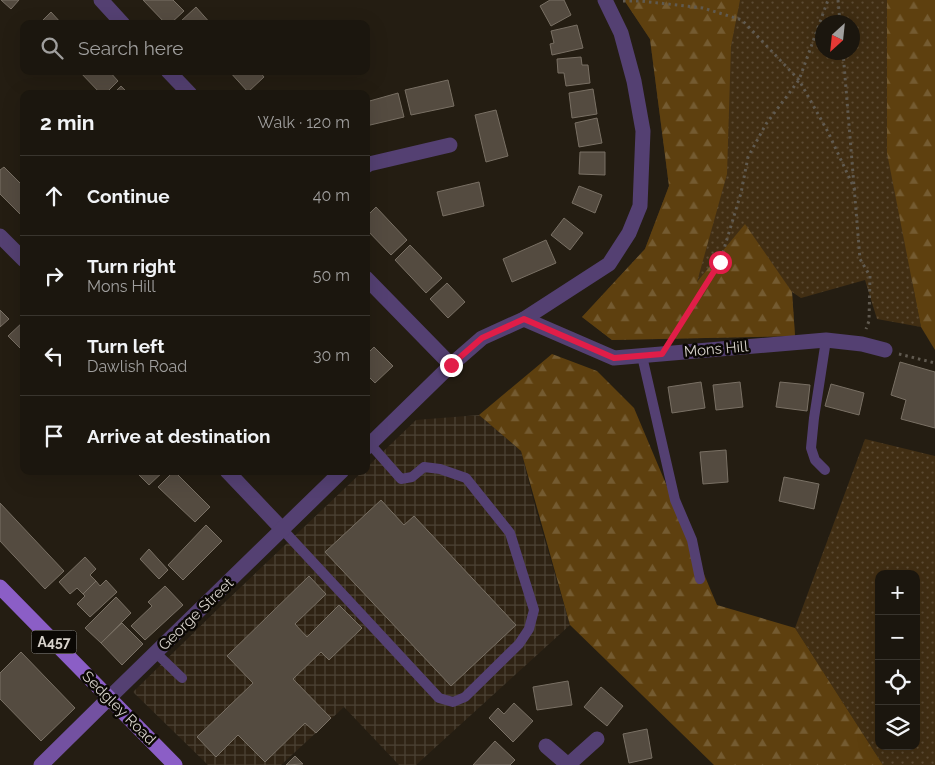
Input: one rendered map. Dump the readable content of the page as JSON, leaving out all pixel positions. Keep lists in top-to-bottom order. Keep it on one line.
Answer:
{"streets":{"main road":["A457","Sedgley Road"],"street":["Mons Hill","George Street"]},"crossings":[["George Street","Sedgley Road"]],"north":"bottom left","page":{"search":"Search here","heading":["2 min","Walk · 120 m"],"list":[["Continue","40 m"],["Turn right","Mons Hill","50 m"],["Turn left","Dawlish Road","30 m"],"Arrive at destination"],"map_buttons":["+","−"]}}
